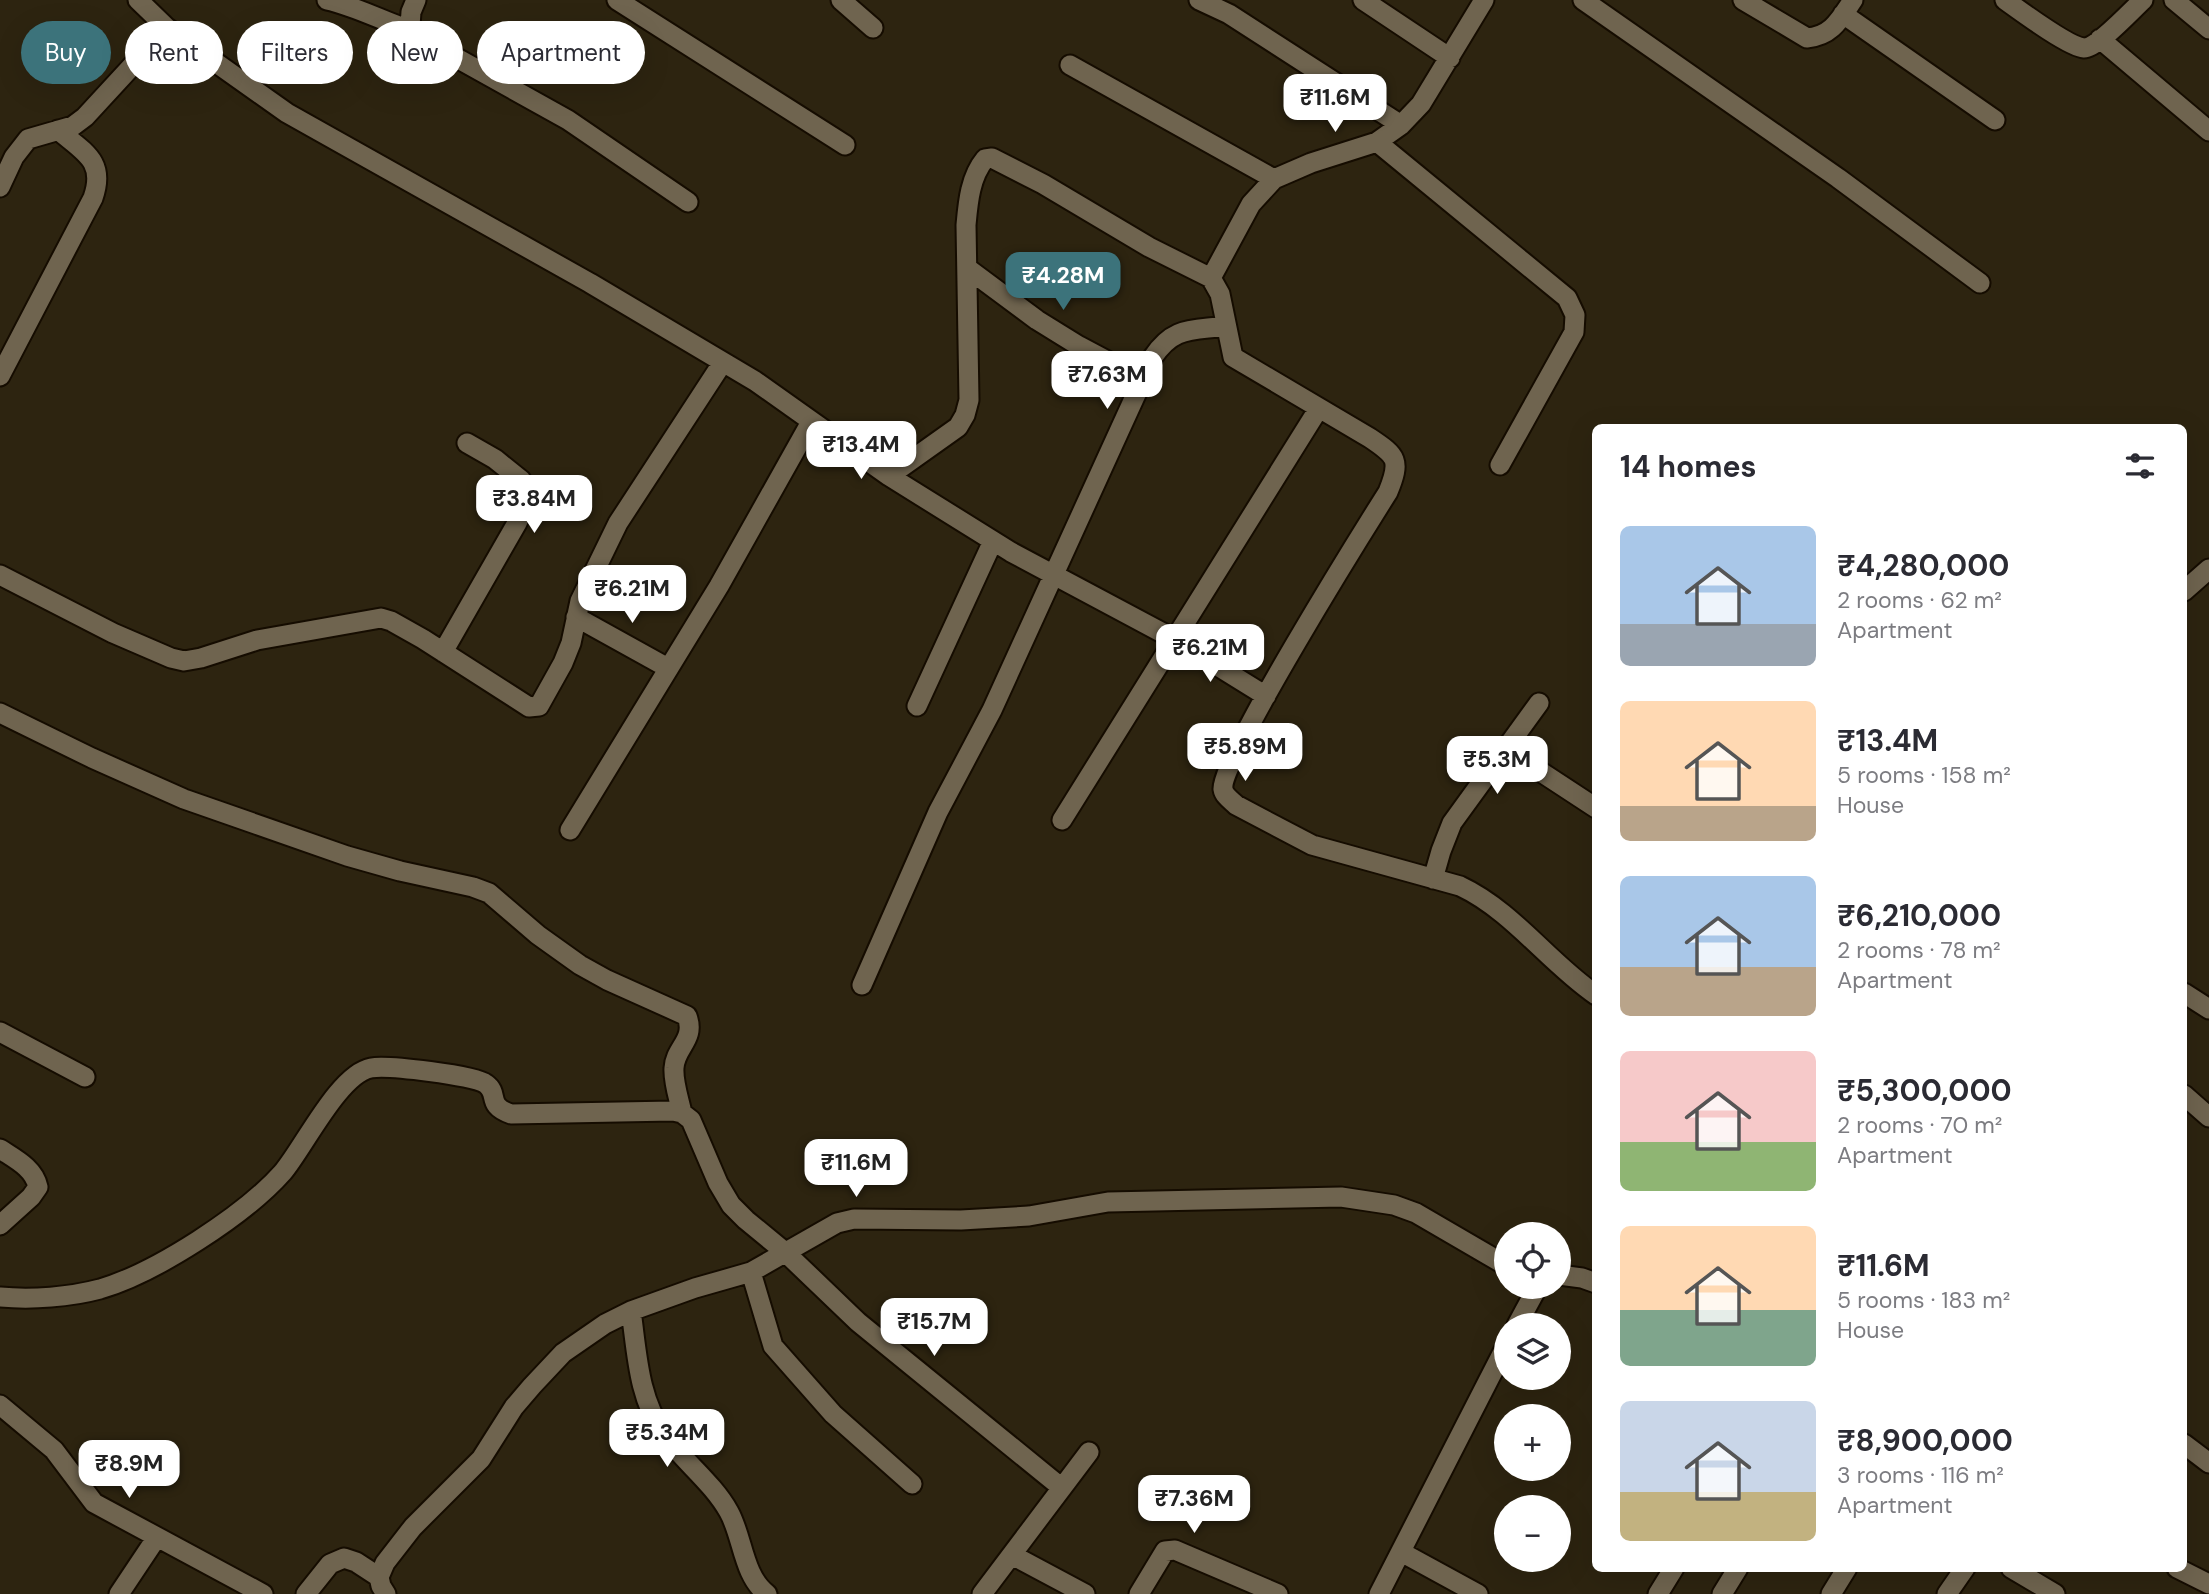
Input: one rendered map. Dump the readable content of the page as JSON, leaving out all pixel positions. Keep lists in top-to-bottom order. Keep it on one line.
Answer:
{"page":{"chip":["Buy","Rent","Filters","New","Apartment"],"price":["₹11.6M","₹4.28M","₹7.63M","₹13.4M","₹3.84M","₹6.21M","₹6.21M","₹5.89M","₹5.3M","₹11.6M","₹15.7M","₹5.34M","₹8.9M","₹7.36M"],"heading":"14 homes","list":[{"name":"₹4,280,000","note":"2 rooms · 62 m² · Apartment"},{"name":"₹13.4M","note":"5 rooms · 158 m² · House"},{"name":"₹6,210,000","note":"2 rooms · 78 m² · Apartment"},{"name":"₹5,300,000","note":"2 rooms · 70 m² · Apartment"},{"name":"₹11.6M","note":"5 rooms · 183 m² · House"},{"name":"₹8,900,000","note":"3 rooms · 116 m² · Apartment"}],"map_buttons":["+","−"]}}
